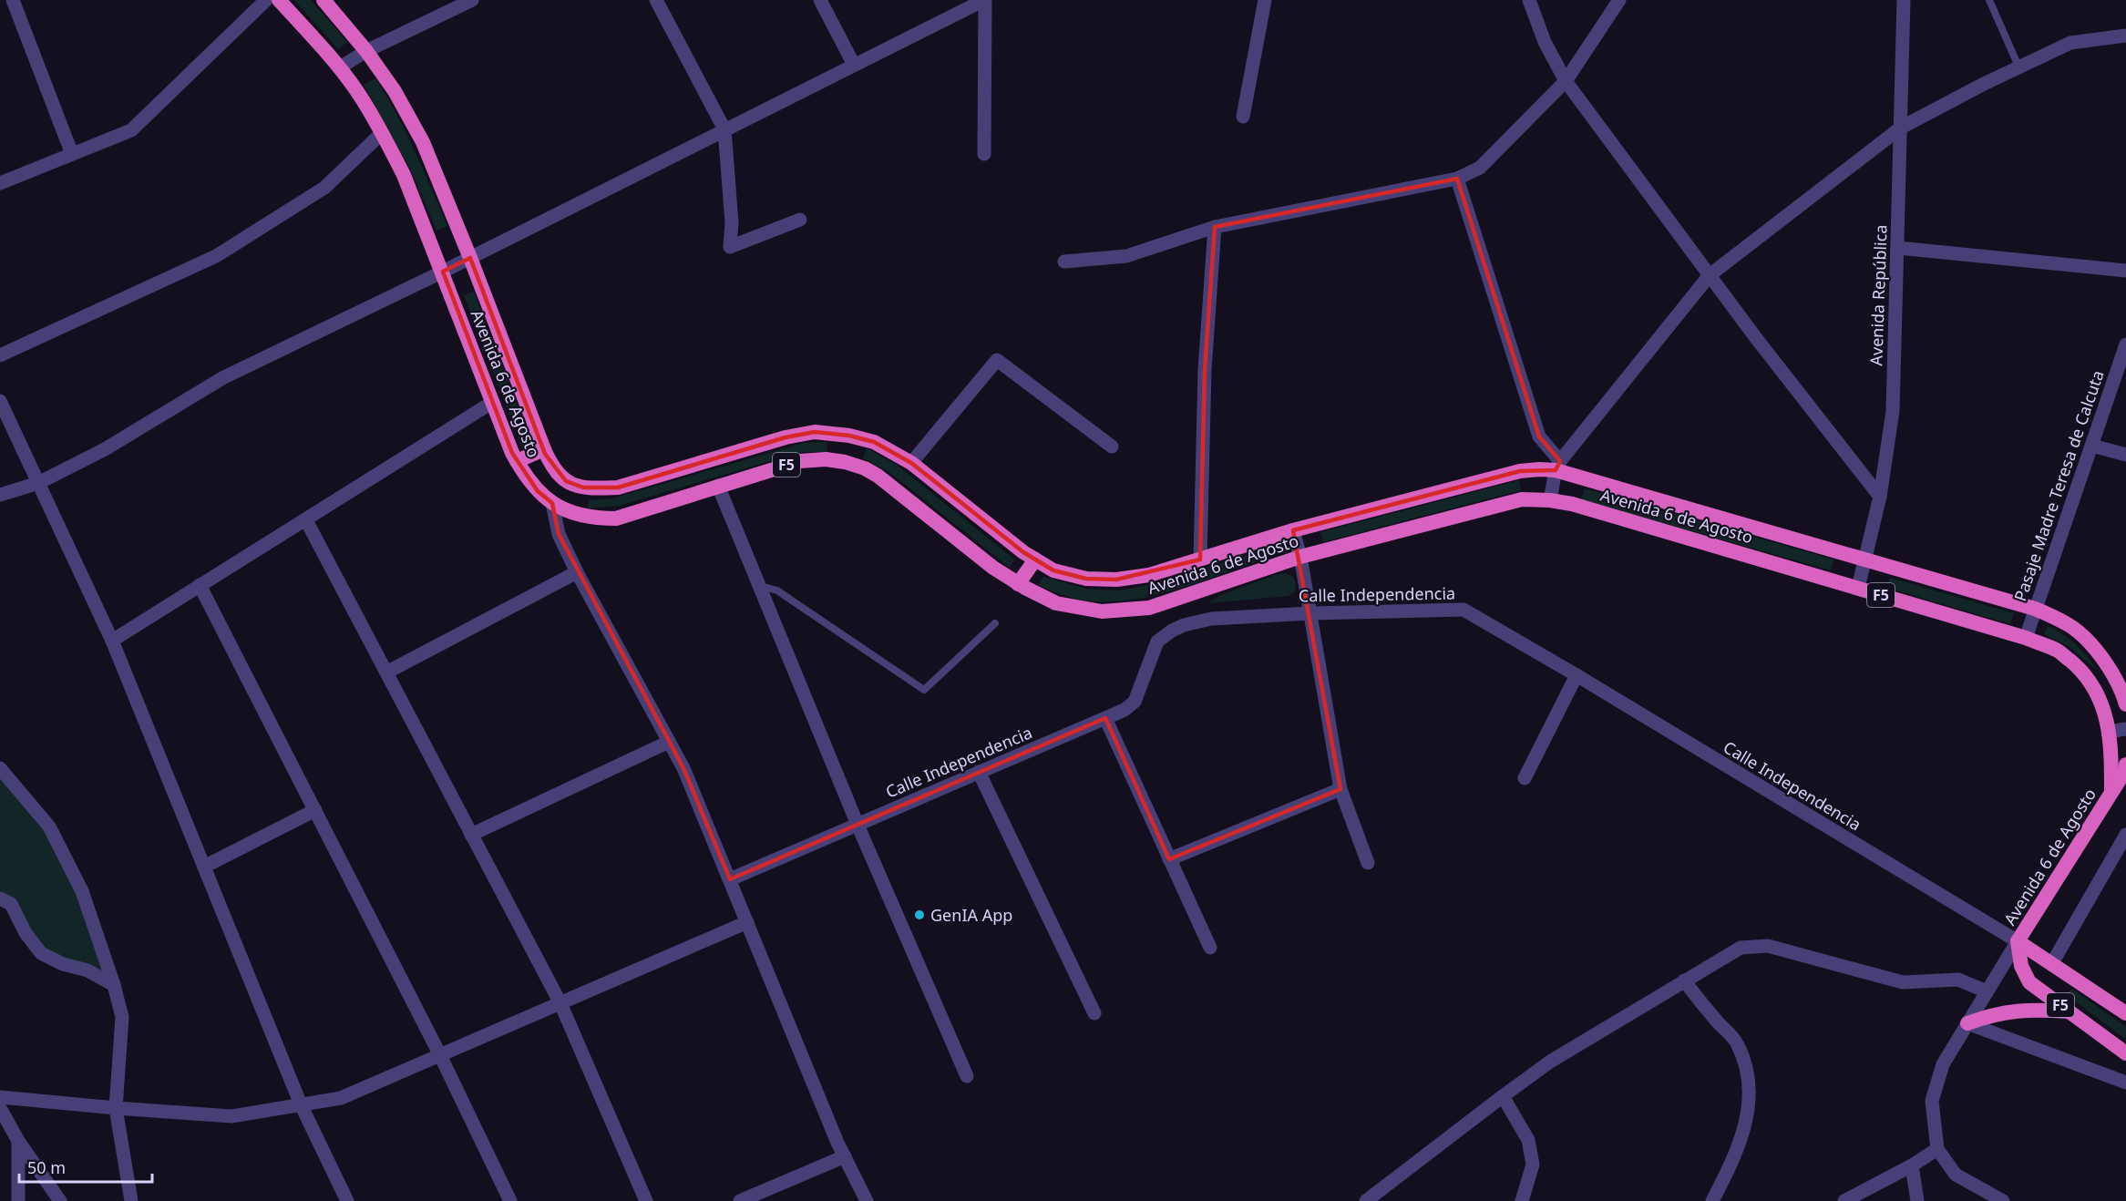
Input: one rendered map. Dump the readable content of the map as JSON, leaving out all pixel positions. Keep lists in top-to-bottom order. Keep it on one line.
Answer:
{"streets":{"highway":["Avenida 6 de Agosto","F5"],"street":["Avenida República","Pasaje Madre Teresa de Calcuta","Calle Independencia"]},"crossings":[["Avenida República","Avenida 6 de Agosto"],["Avenida 6 de Agosto","Pasaje Madre Teresa de Calcuta"],["Avenida 6 de Agosto","Calle Independencia"]],"places":["GenIA App"],"scale_bar":"50 m"}
